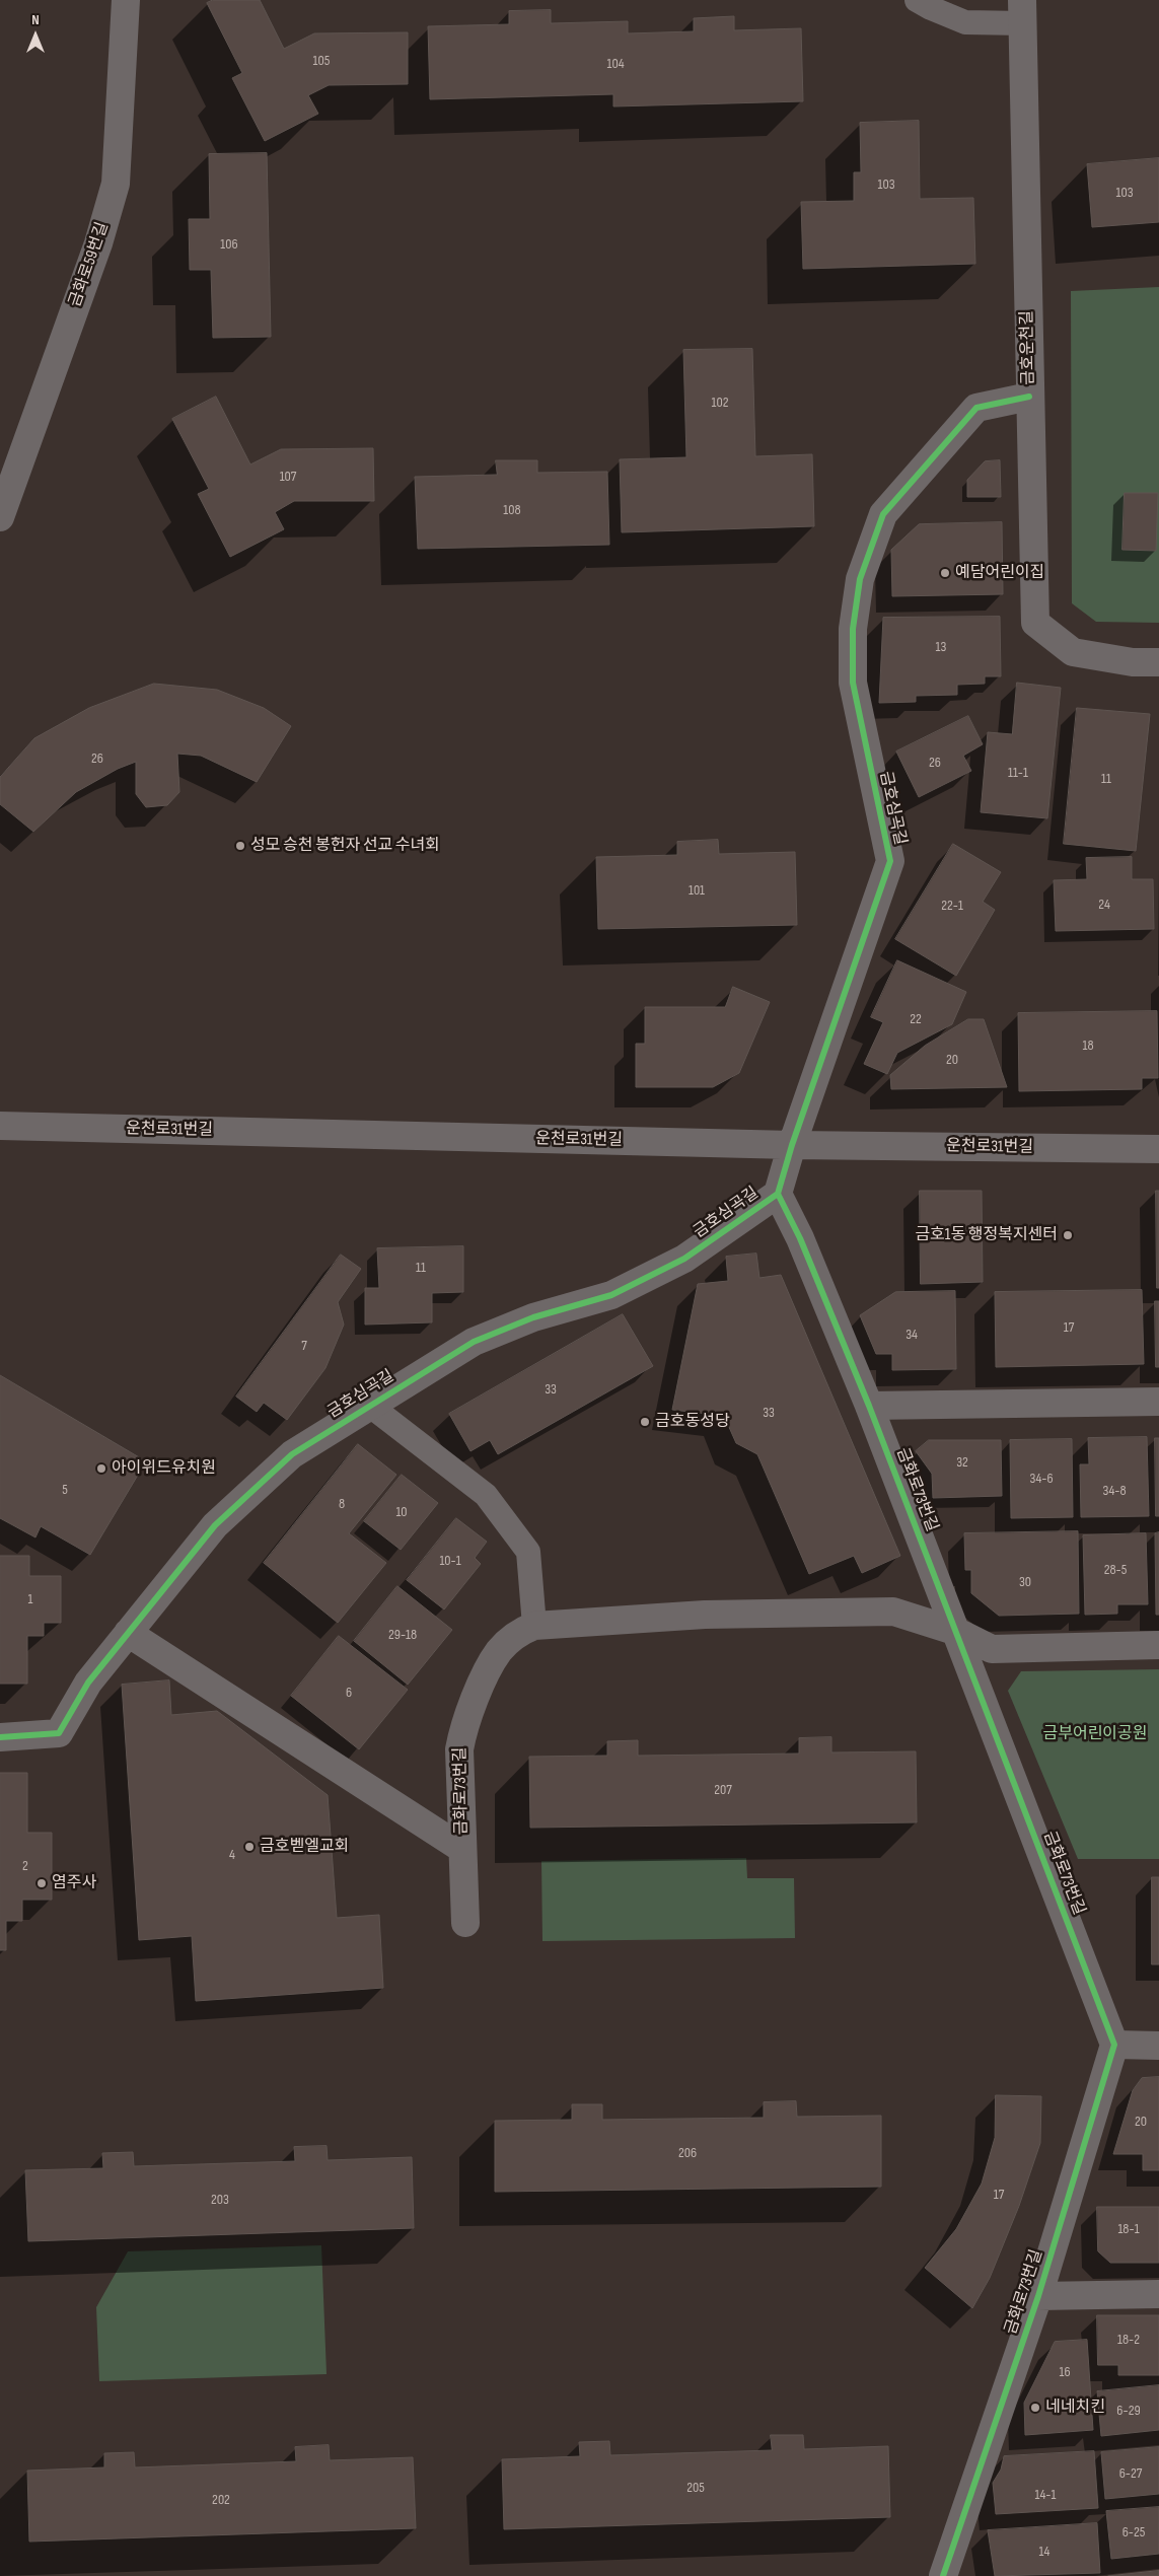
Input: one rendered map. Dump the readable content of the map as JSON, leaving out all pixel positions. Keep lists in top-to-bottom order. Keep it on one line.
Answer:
{"streets":{"street":["금화로59번길","금호운천길","금호심곡길","운천로31번길","금화로73번길"]},"crossings":[["금호운천길","금호심곡길"],["금호심곡길","운천로31번길"],["금호심곡길","금화로73번길"]],"parks":["금부어린이공원"],"places":["예담어린이집","성모 승천 봉헌자 선교 수녀회","금호1동 행정복지센터","금호동성당","아이위드유치원","금호벧엘교회","염주사","네네치킨"],"house_numbers":["105","104","103","103","106","102","107","108","13","26","26","11-1","11","101","24","22-1","22","18","20","11","17","34","7","33","33","32","34-6","5","34-8","8","10","10-1","28-5","30","1","29-18","6","207","4","2","20","206","17","203","18-1","18-2","16","6-29","6-27","205","14-1","202","6-25","14"],"north":"top"}
